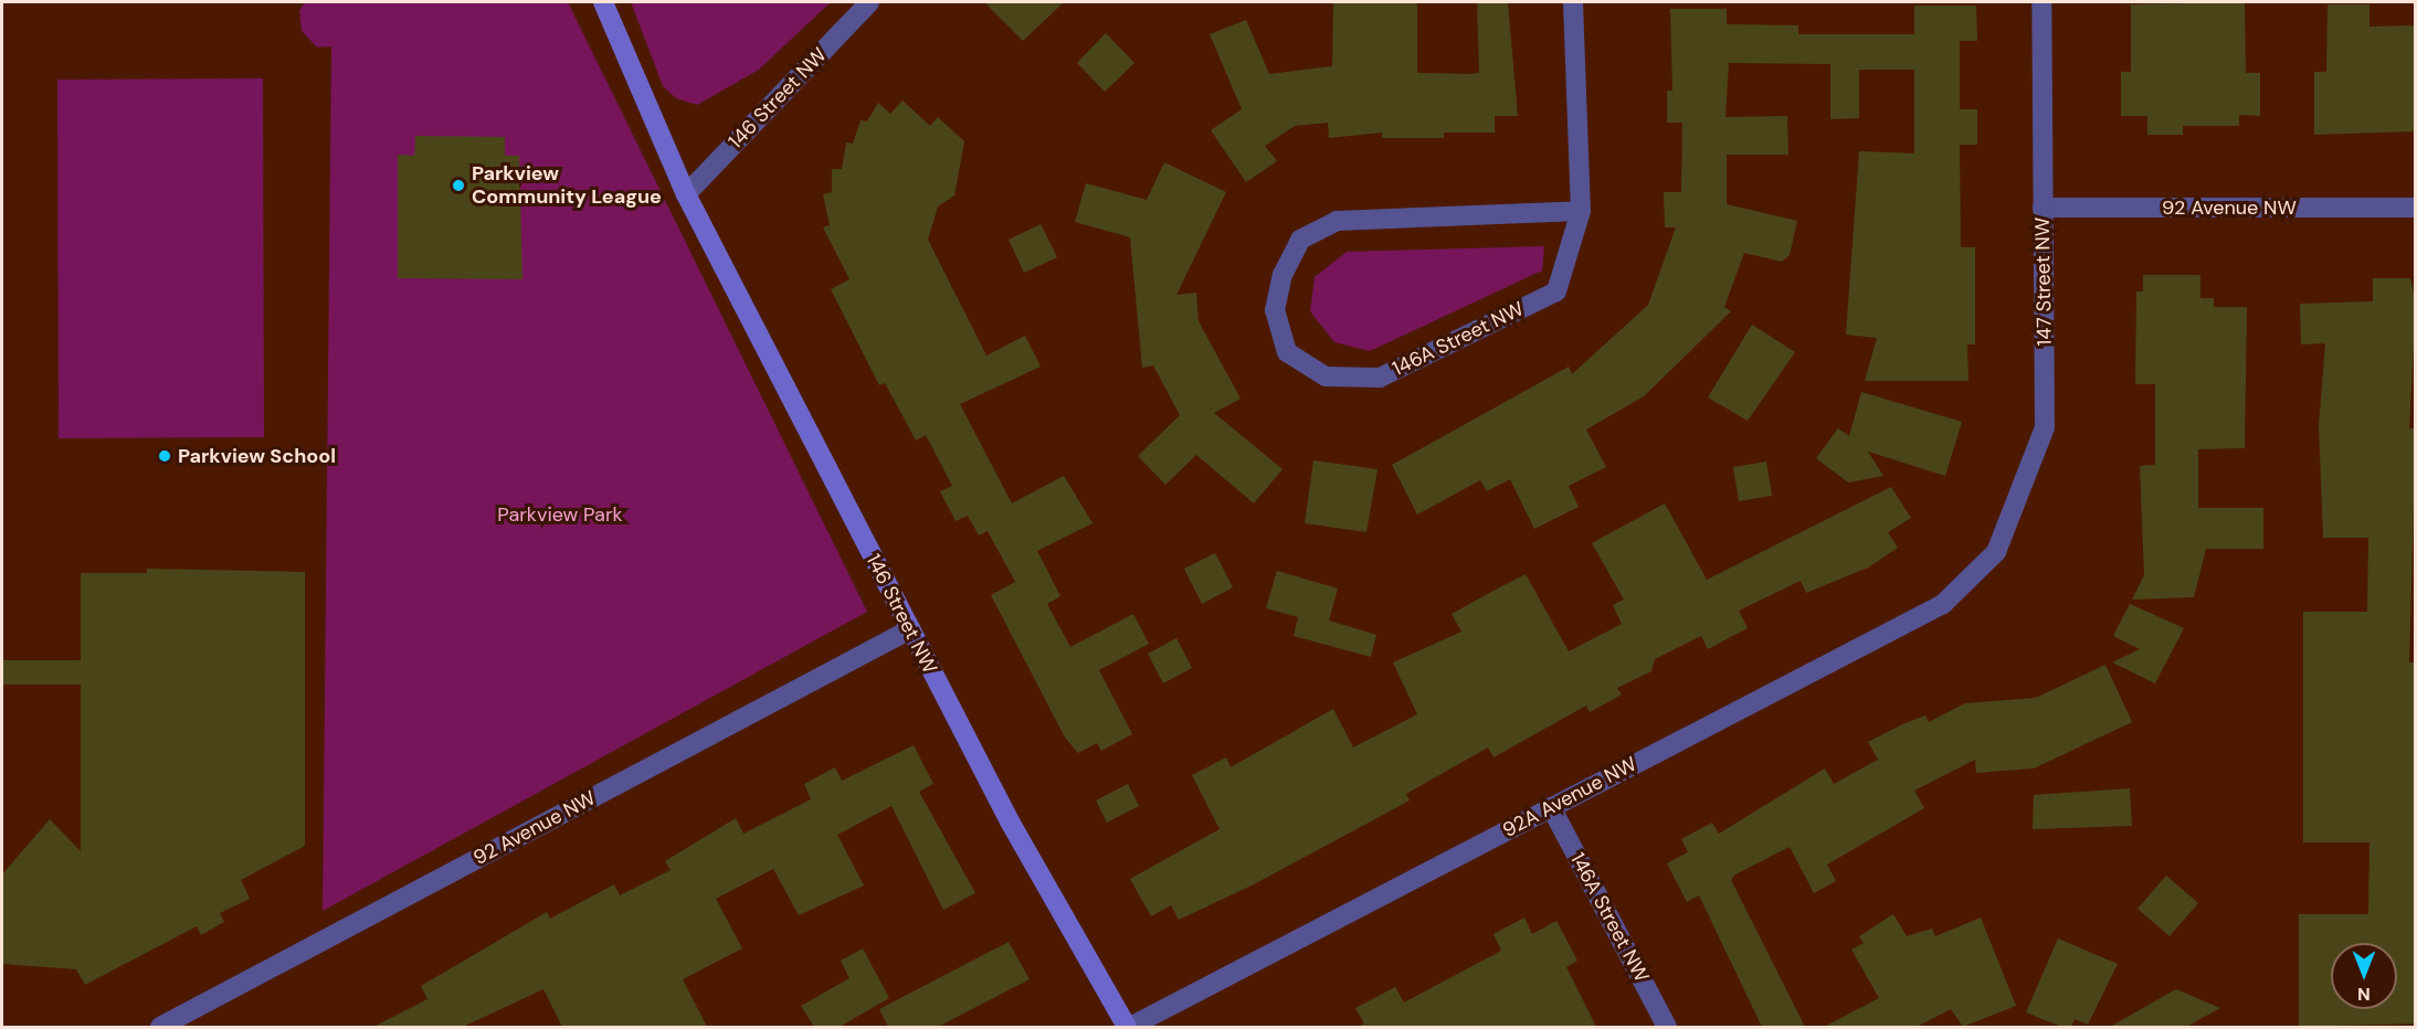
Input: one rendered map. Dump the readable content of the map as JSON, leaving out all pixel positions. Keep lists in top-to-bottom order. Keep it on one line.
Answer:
{"streets":{"street":["146 Street NW","92 Avenue NW","147 Street NW","146A Street NW","92A Avenue NW"]},"crossings":[["146 Street NW","92 Avenue NW"],["146 Street NW","92A Avenue NW"],["92 Avenue NW","147 Street NW"],["147 Street NW","92A Avenue NW"],["146A Street NW","92A Avenue NW"]],"parks":["Parkview Park"],"places":["Parkview Community League","Parkview School"],"north":"bottom"}
